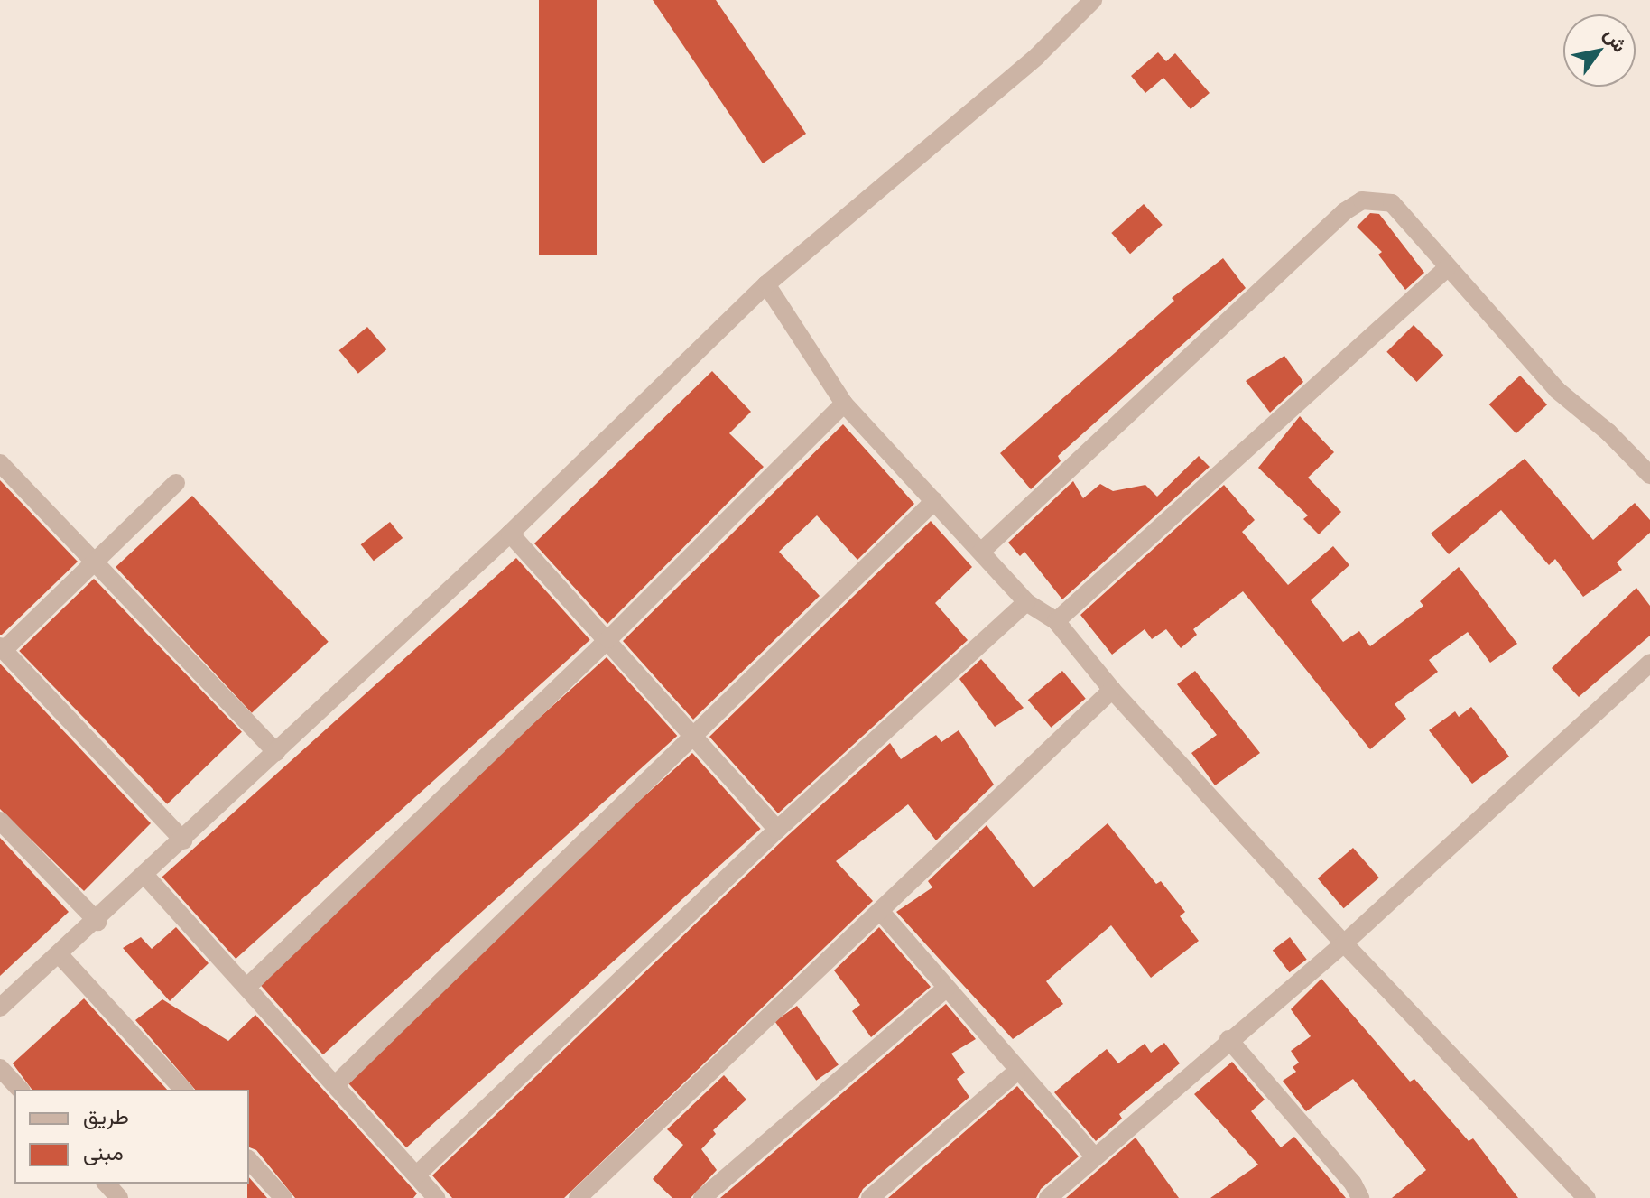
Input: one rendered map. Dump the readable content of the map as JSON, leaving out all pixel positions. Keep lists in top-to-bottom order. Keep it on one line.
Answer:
{"legend":["طريق","مبنى"],"north":"top right"}
